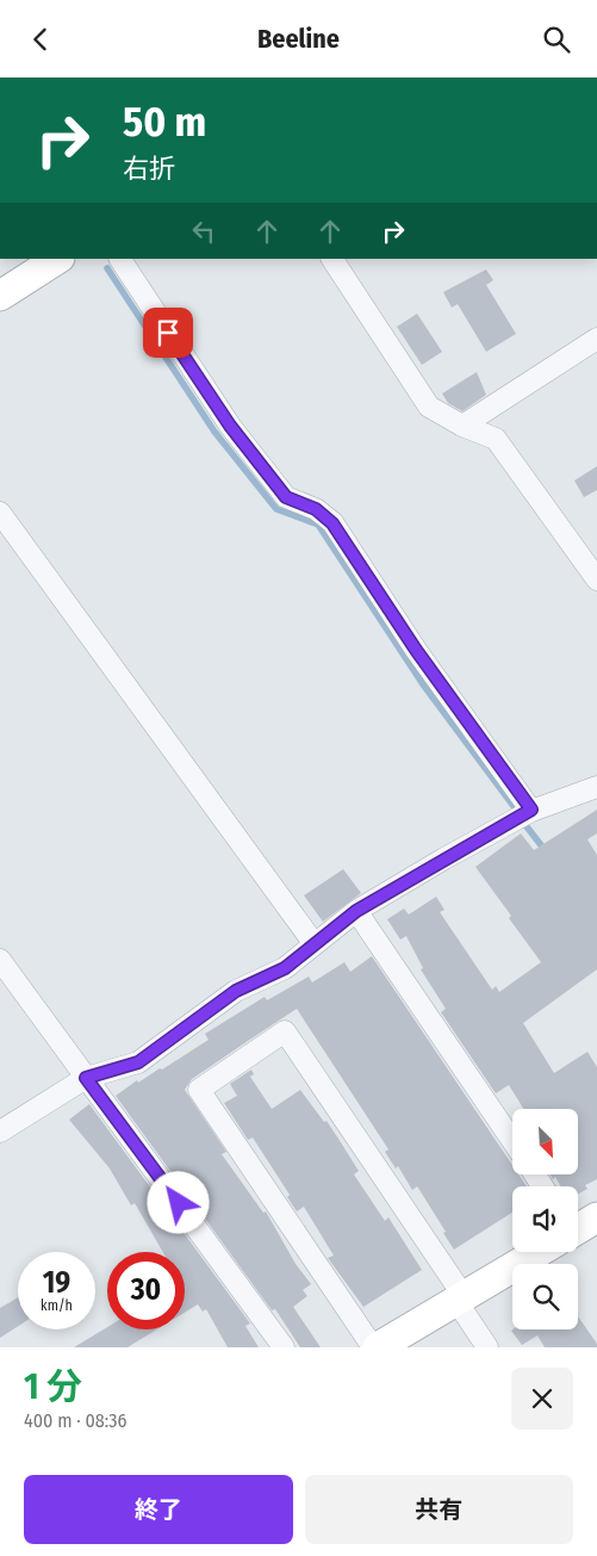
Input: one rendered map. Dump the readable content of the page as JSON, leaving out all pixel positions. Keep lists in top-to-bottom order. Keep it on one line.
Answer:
{"north":"bottom right","page":{"header":"Beeline","turn":["50 m","右折"],"speed":"19 km/h","limit":"30","heading":["1 分","400 m · 08:36"],"buttons":["終了","共有"]}}
